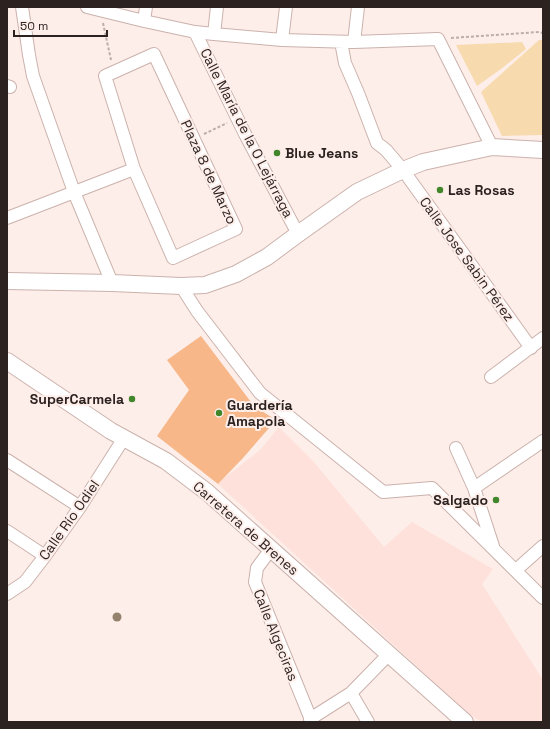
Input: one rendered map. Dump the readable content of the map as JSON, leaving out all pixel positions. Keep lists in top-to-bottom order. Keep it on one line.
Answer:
{"streets":{"street":["Calle María de la O Lejárraga","Plaza 8 de Marzo","Calle Jose Sabin Pérez","Calle Río Odiel","Carretera de Brenes","Calle Algeciras"]},"crossings":[["Calle Río Odiel","Carretera de Brenes"],["Carretera de Brenes","Calle Algeciras"]],"places":["Blue Jeans","Las Rosas","SuperCarmela","Guardería Amapola","Salgado"],"scale_bar":"50 m"}
